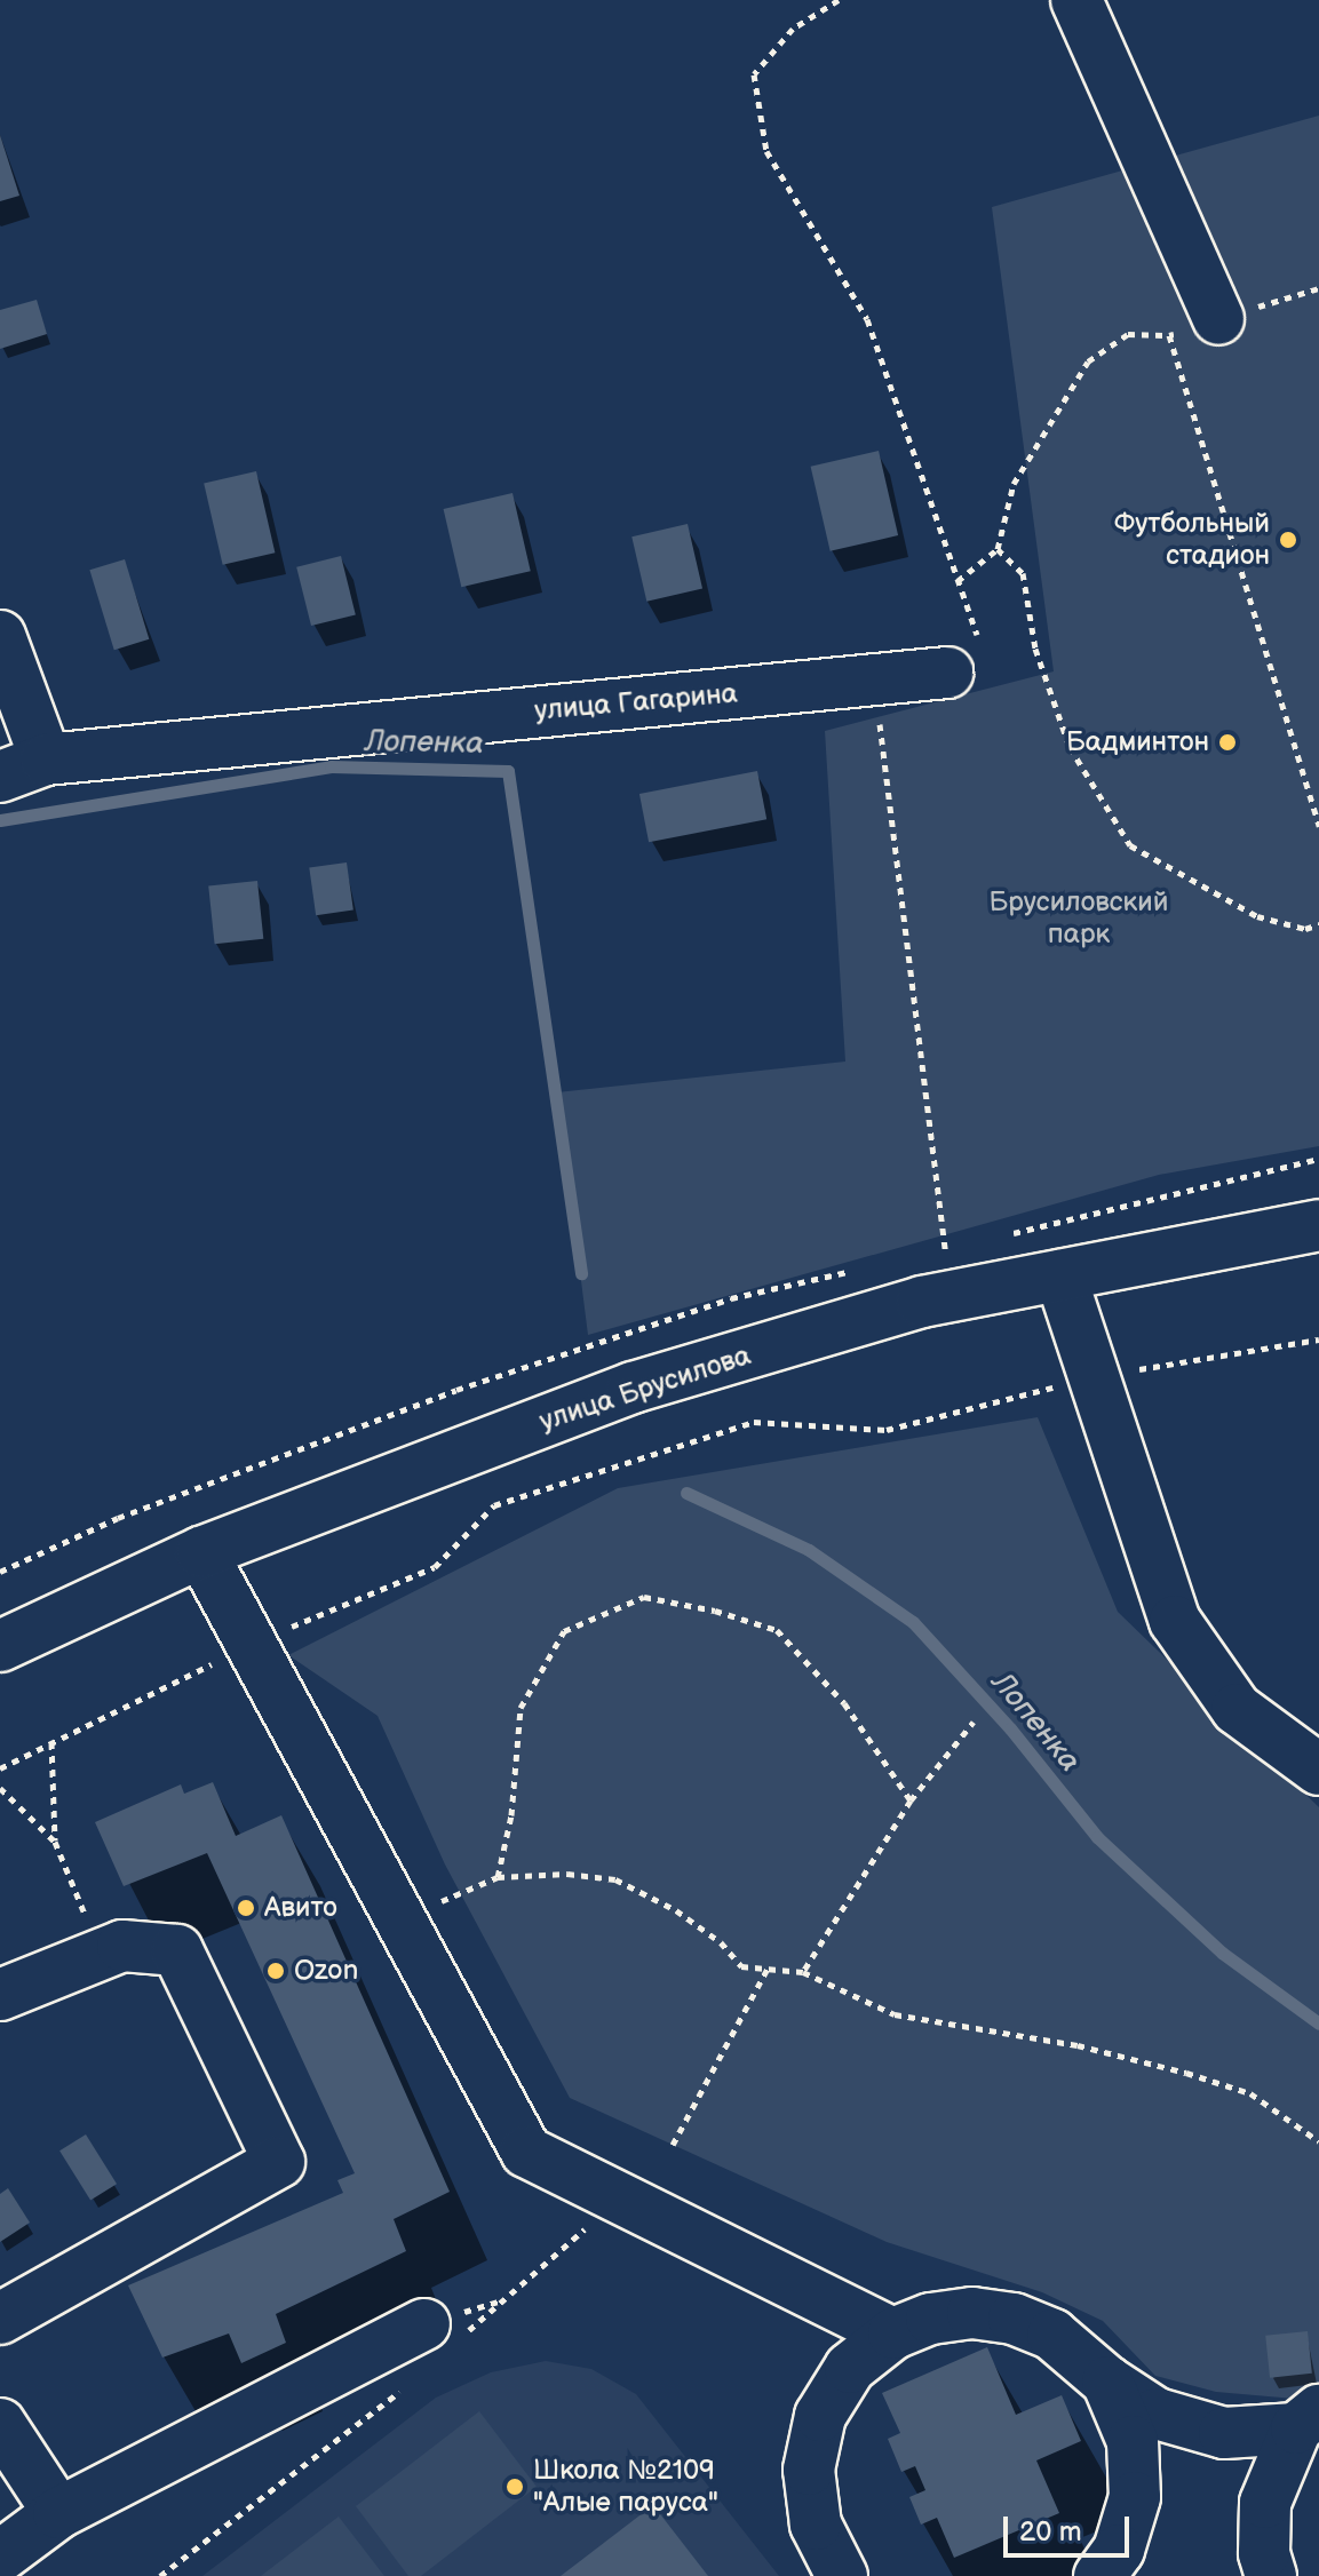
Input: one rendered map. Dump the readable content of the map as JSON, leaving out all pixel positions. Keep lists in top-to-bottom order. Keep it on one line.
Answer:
{"streets":{"street":["улица Гагарина","улица Брусилова"]},"water":["Лопенка"],"parks":["Брусиловский парк"],"places":["Футбольный стадион","Бадминтон","Авито","Ozon","Школа №2109 \"Алые паруса\""],"scale_bar":"20 m"}
